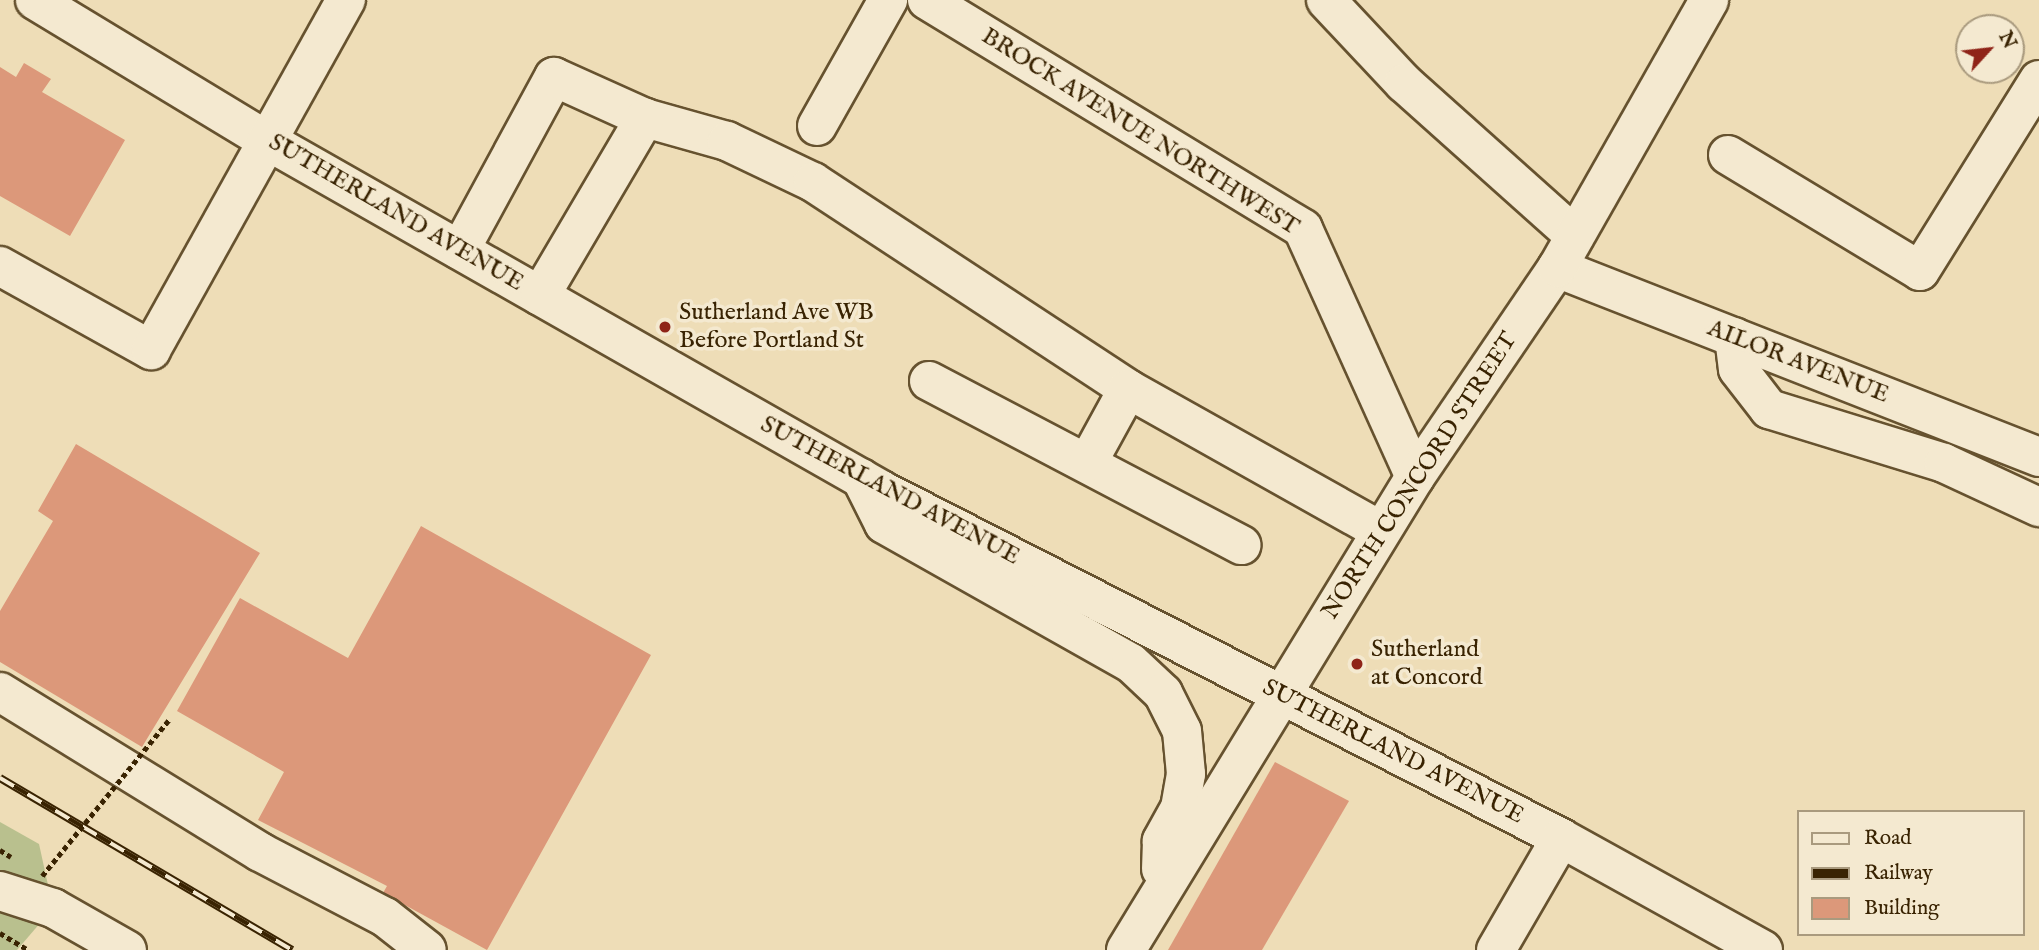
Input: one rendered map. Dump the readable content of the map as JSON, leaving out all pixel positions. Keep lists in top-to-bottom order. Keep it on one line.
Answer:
{"streets":{"street":["BROCK AVENUE NORTHWEST","SUTHERLAND AVENUE","AILOR AVENUE","NORTH CONCORD STREET"]},"crossings":[["BROCK AVENUE NORTHWEST","NORTH CONCORD STREET"],["SUTHERLAND AVENUE","NORTH CONCORD STREET"],["AILOR AVENUE","NORTH CONCORD STREET"]],"places":["Sutherland Ave WB Before Portland St","Sutherland at Concord"],"legend":["Road","Railway","Building"],"north":"top right"}
